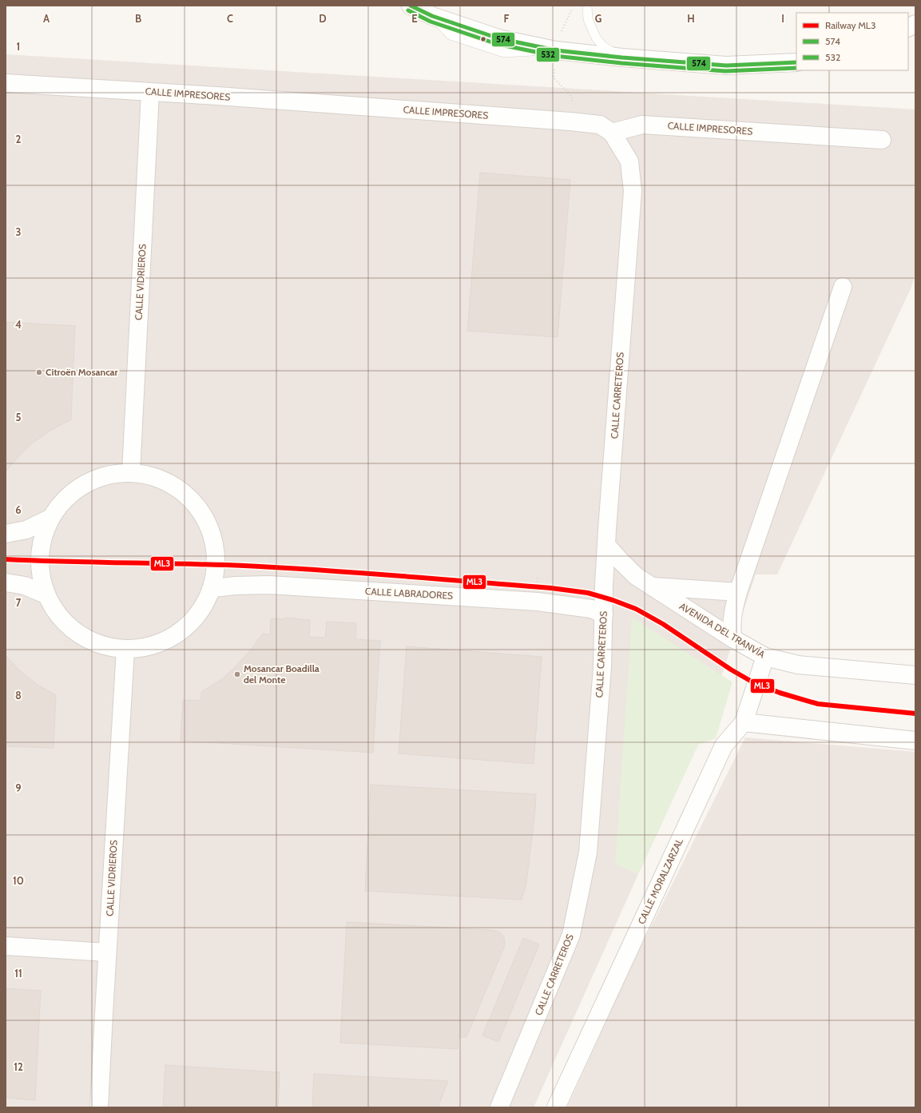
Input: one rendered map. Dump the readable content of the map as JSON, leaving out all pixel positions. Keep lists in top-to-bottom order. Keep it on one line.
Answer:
{"streets":{"street":["CALLE IMPRESORES","CALLE VIDRIEROS","CALLE CARRETEROS","CALLE LABRADORES","AVENIDA DEL TRANVÍA","CALLE MORALZARZAL"]},"crossings":[["CALLE IMPRESORES","CALLE VIDRIEROS"],["CALLE IMPRESORES","CALLE CARRETEROS"],["CALLE CARRETEROS","CALLE LABRADORES"],["CALLE CARRETEROS","AVENIDA DEL TRANVÍA"],["AVENIDA DEL TRANVÍA","CALLE MORALZARZAL"]],"places":["Citroën Mosancar","Mosancar Boadilla del Monte"],"lines":["transit line 574","transit line 532","rail line ML3"],"legend":["Railway ML3","574","532"],"grid":{"columns":["A","B","C","D","E","F","G","H","I"],"rows":["1","2","3","4","5","6","7","8","9","10","11","12"]}}
